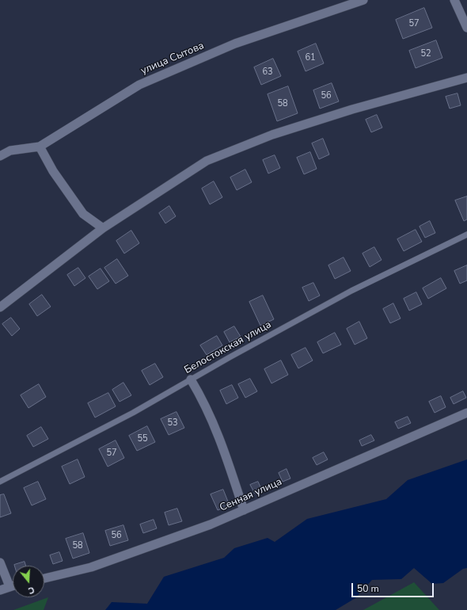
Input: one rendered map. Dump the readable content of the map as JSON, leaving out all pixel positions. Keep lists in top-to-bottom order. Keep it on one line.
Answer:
{"streets":{"street":["улица Сытова","Сенная улица"],"lane":["Белостокская улица"]},"house_numbers":["57","52","61","63","56","58","53","55","57","56","58"],"scale_bar":"50 m","north":"bottom"}
